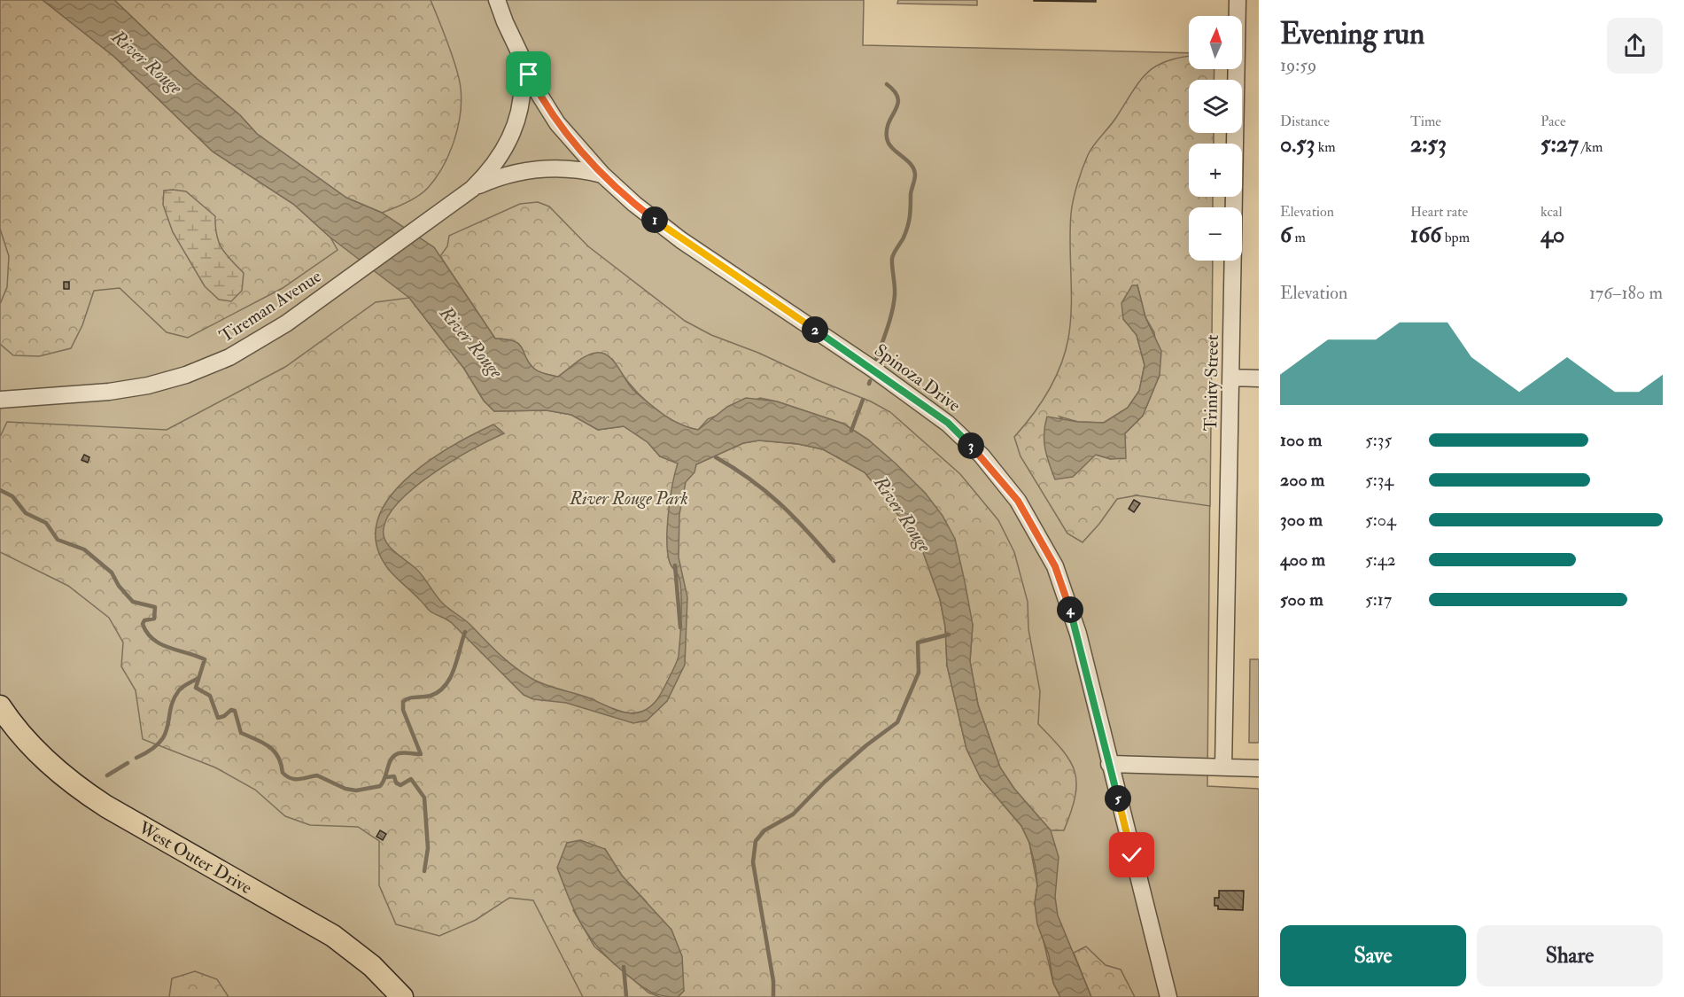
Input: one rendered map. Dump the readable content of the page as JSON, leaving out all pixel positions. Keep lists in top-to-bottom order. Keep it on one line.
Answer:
{"streets":{"main road":["West Outer Drive"],"street":["Tireman Avenue","Spinoza Drive","Trinity Street"]},"water":["River Rouge"],"parks":["River Rouge Park"],"north":"top","page":{"heading":["Evening run","19:59"],"map_buttons":["+","−"],"stats":[["Distance","0.53 km"],["Time","2:53"],["Pace","5:27 /km"],["Elevation","6 m"],["Heart rate","166 bpm"],["kcal","40"]],"pins":["1","2","3","4","5"],"chart":["Elevation","176–180 m"],"list":[{"name":"100 m","note":"5:35"},{"name":"200 m","note":"5:34"},{"name":"300 m","note":"5:04"},{"name":"400 m","note":"5:42"},{"name":"500 m","note":"5:17"}],"buttons":["Save","Share"]}}
